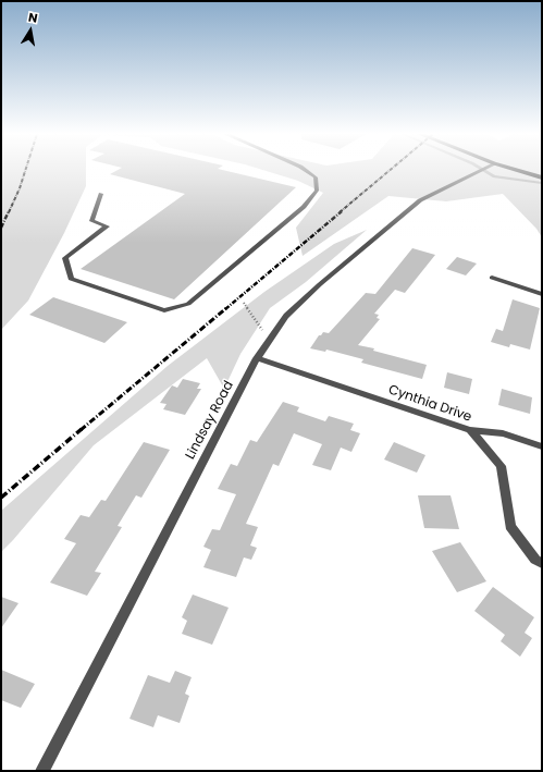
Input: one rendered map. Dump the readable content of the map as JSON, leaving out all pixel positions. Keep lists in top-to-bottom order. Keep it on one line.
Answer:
{"streets":{"street":["Cynthia Drive","Lindsay Road"]},"crossings":[["Cynthia Drive","Lindsay Road"]],"north":"top"}
